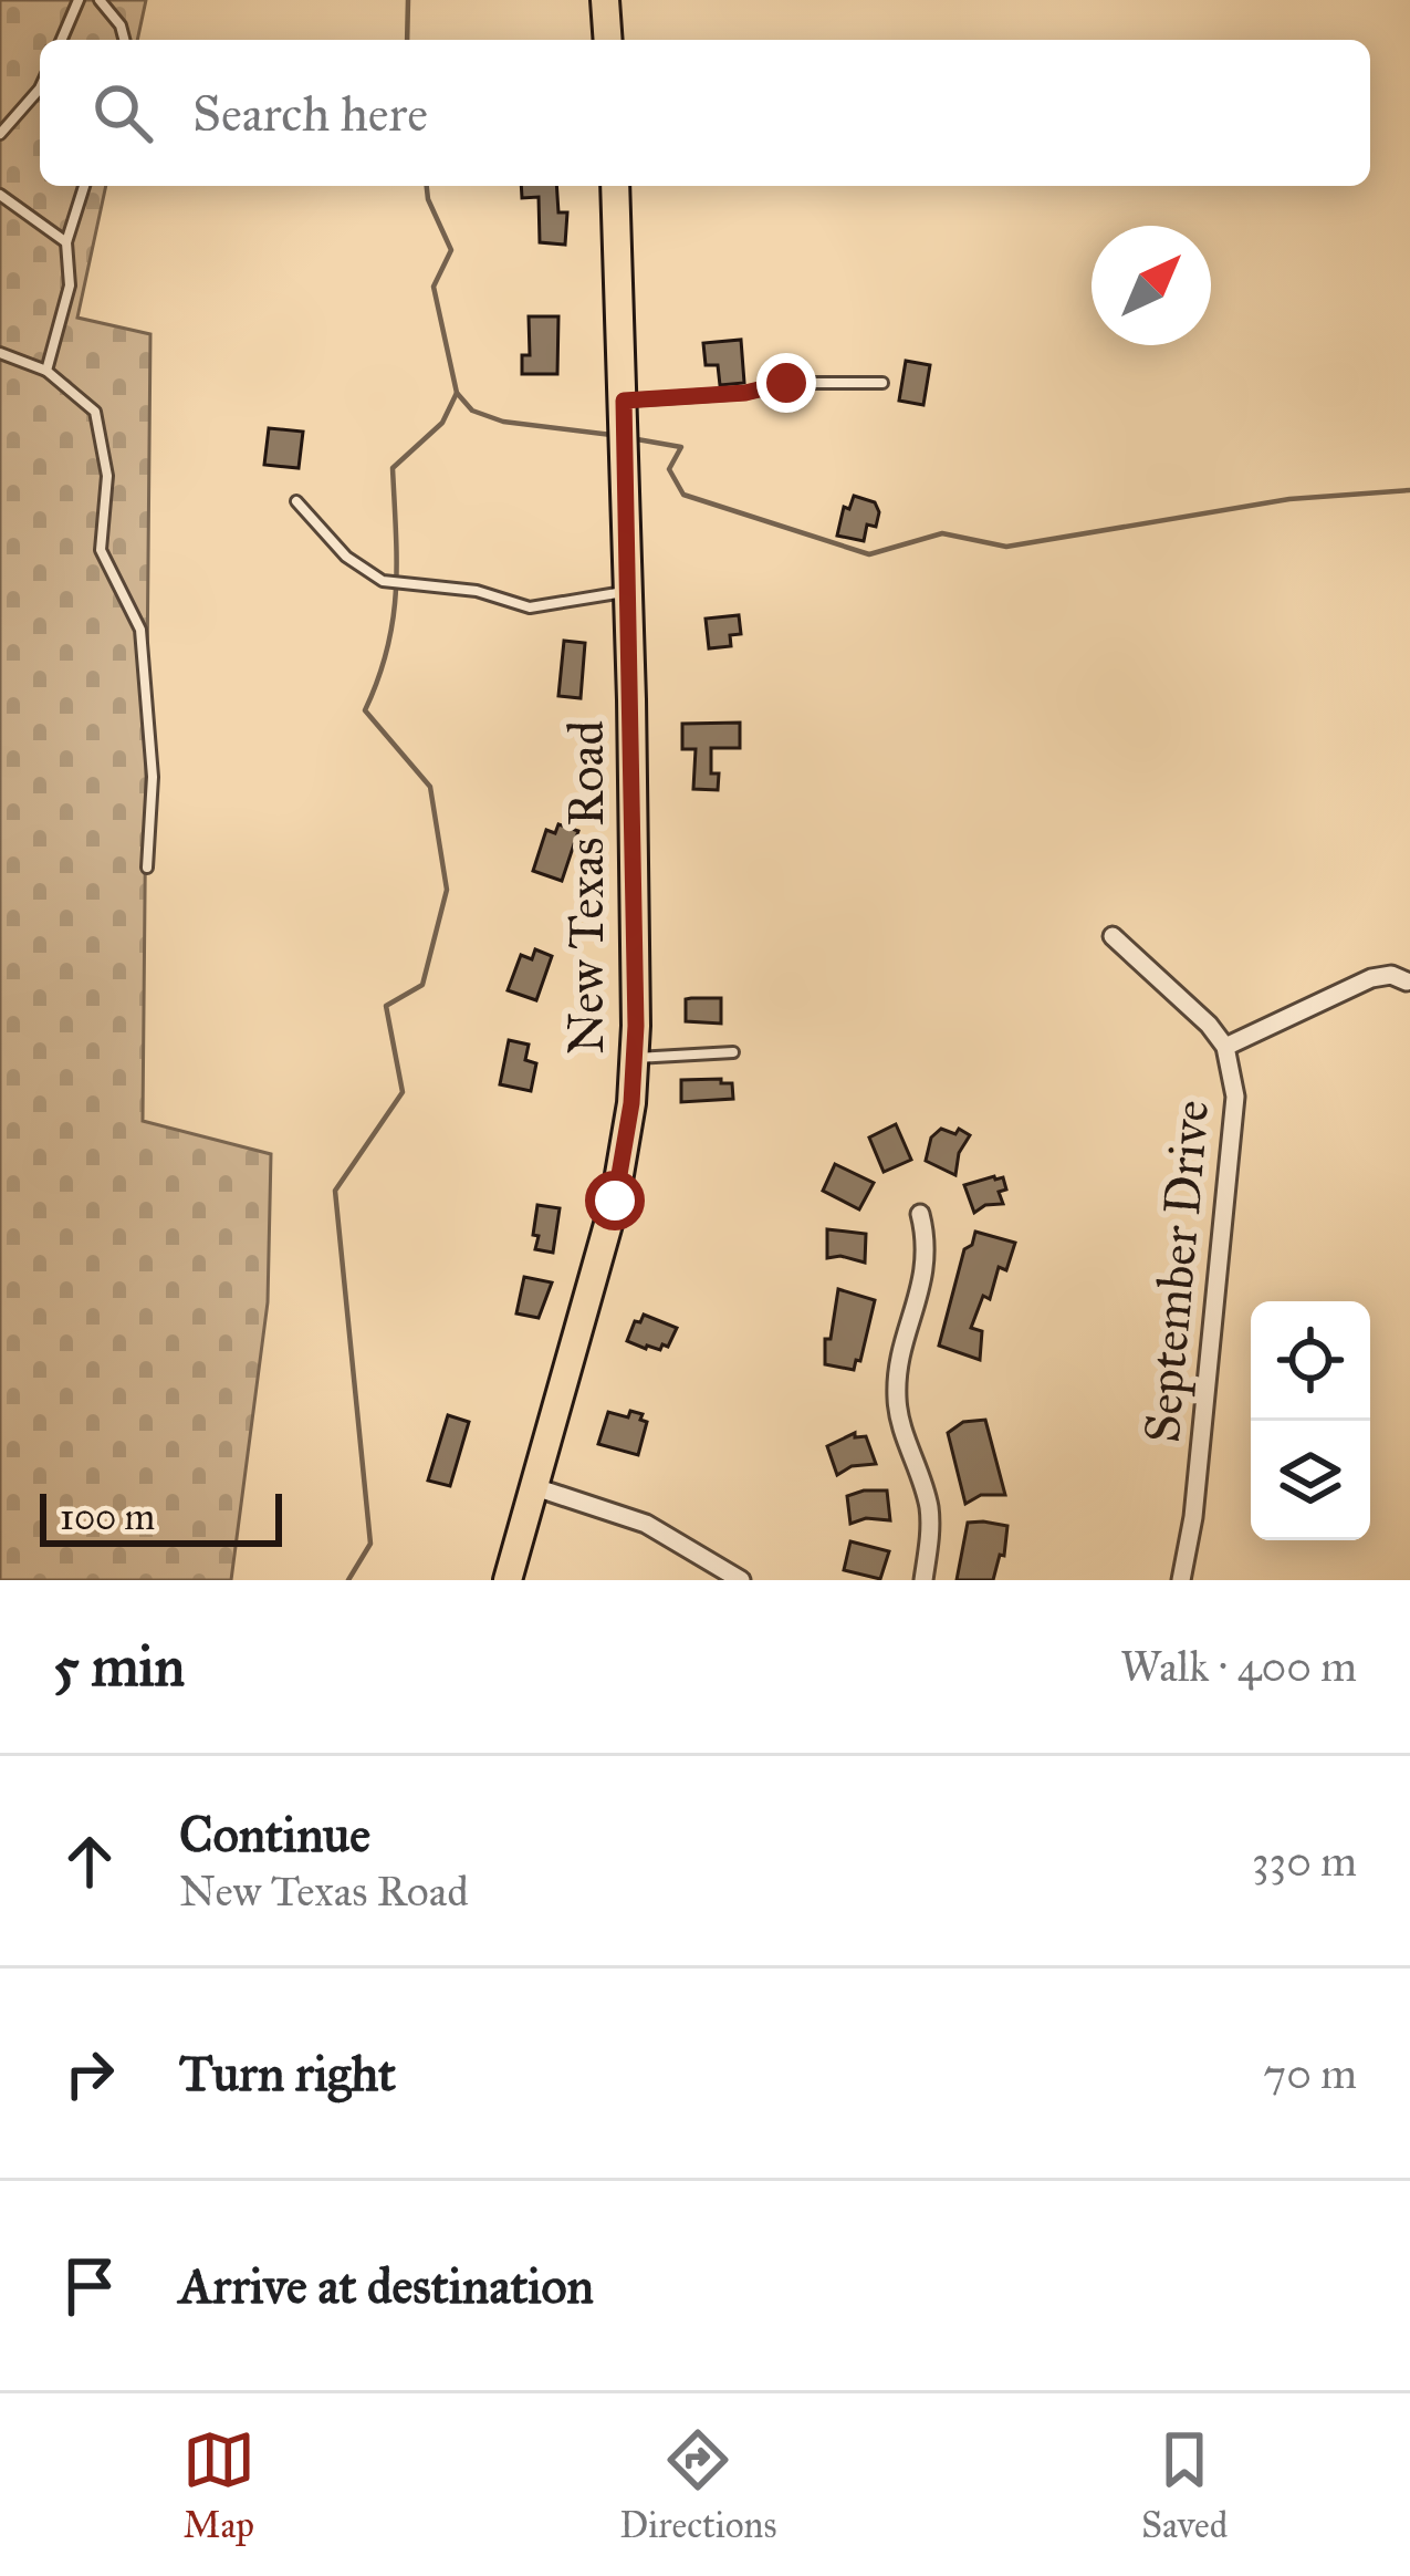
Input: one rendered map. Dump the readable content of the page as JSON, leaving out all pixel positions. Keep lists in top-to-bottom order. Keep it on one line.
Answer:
{"streets":{"main road":["New Texas Road"],"street":["September Drive"]},"scale_bar":"100 m","north":"top right","page":{"search":"Search here","scale":"100 m","heading":["5 min","Walk · 400 m"],"list":[["Continue","New Texas Road","330 m"],["Turn right","70 m"],"Arrive at destination"],"nav":["Map","Directions","Saved"]}}
